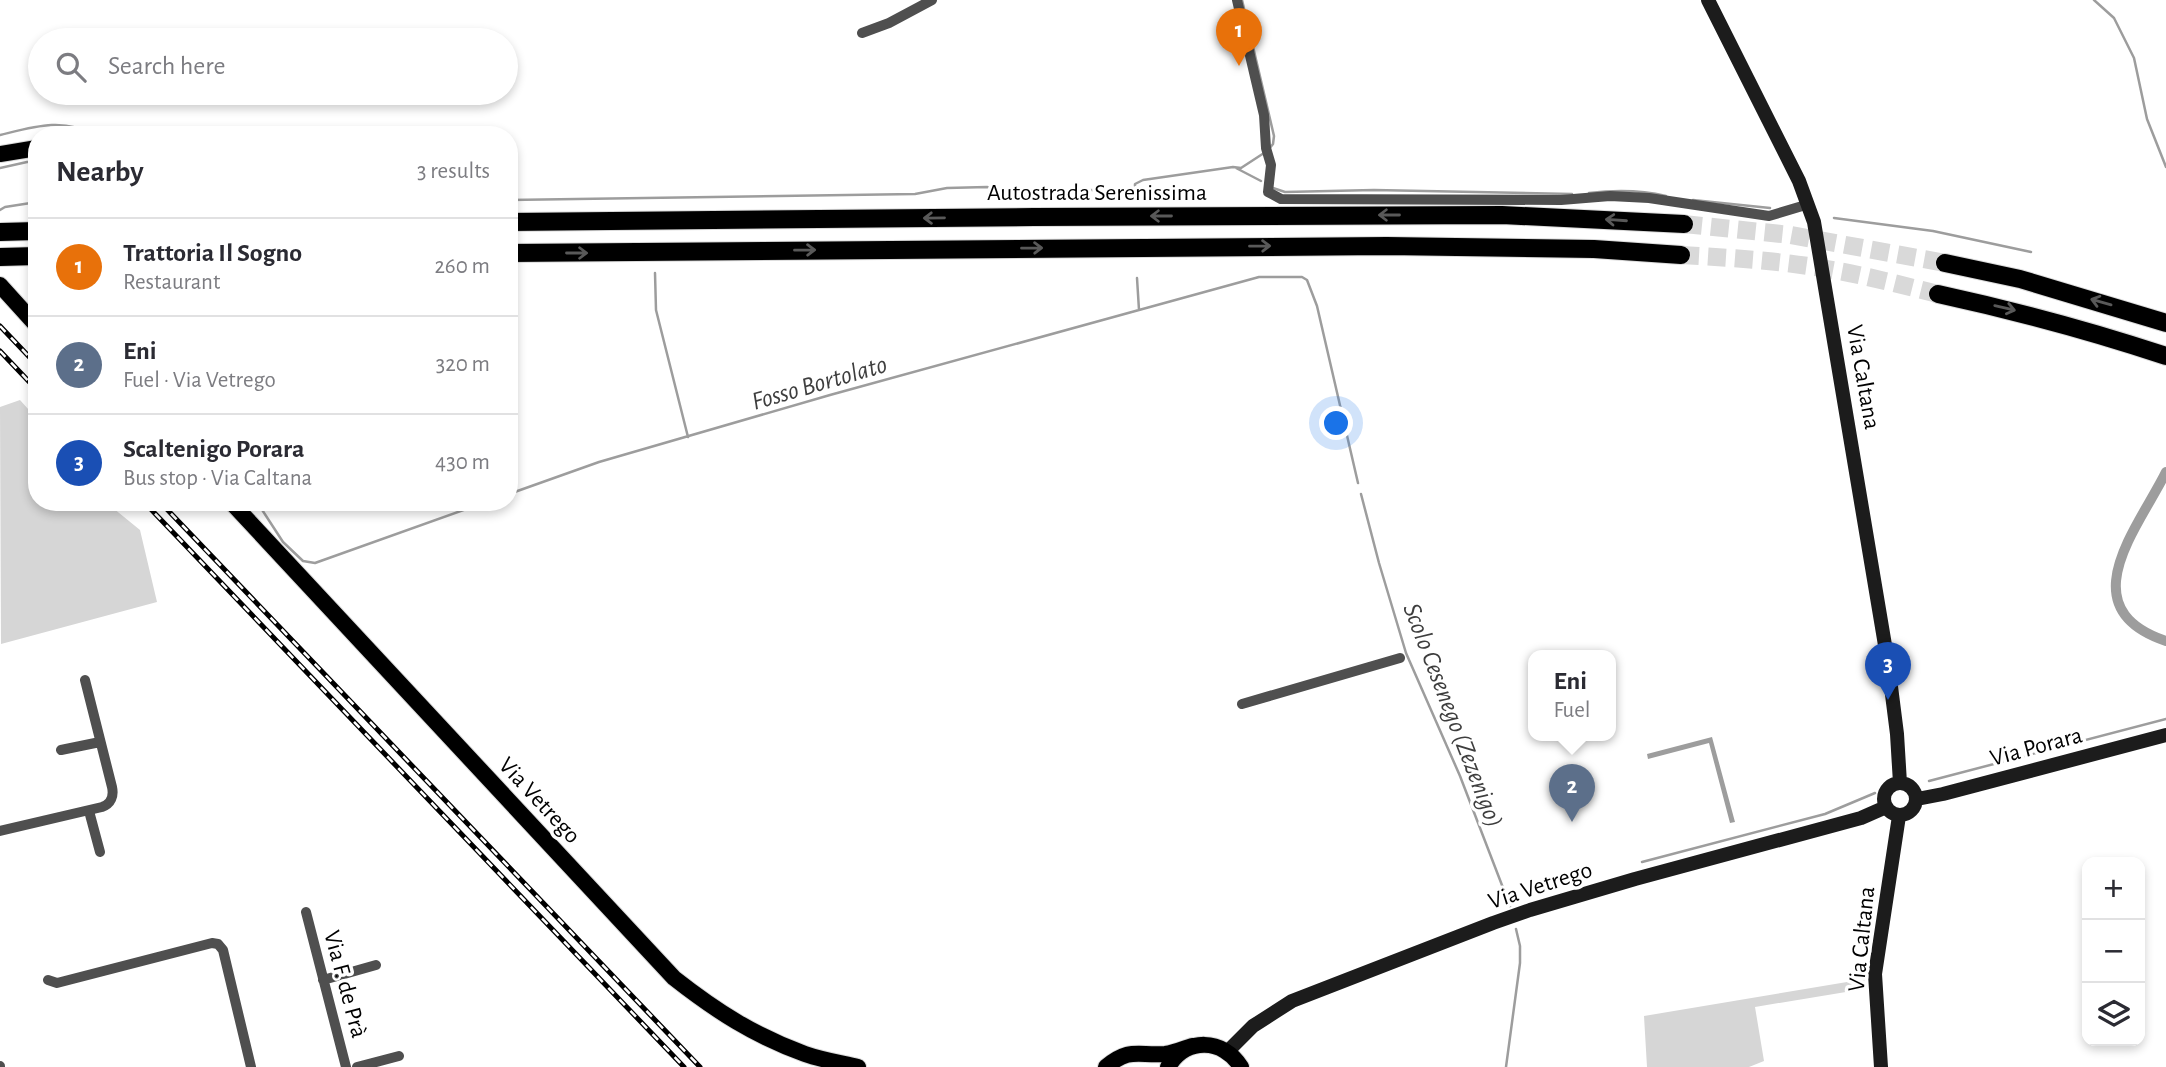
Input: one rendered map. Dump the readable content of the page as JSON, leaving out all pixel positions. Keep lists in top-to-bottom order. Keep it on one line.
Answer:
{"streets":{"highway":["Autostrada Serenissima"],"main road":["Via Caltana","Via Porara","Via Vetrego"],"street":["Via F. de Prà"]},"crossings":[["Via Caltana","Via Porara"],["Via Caltana","Via Vetrego"],["Via Porara","Via Vetrego"]],"water":["Fosso Bortolato","Scolo Cesenego (Zezenigo)"],"page":{"pins":["1","3","2"],"search":"Search here","heading":["Nearby","3 results"],"list":[{"mark":"1","name":"Trattoria Il Sogno","note":"Restaurant","value":"260 m"},{"mark":"2","name":"Eni","note":"Fuel · Via Vetrego","value":"320 m"},{"mark":"3","name":"Scaltenigo Porara","note":"Bus stop · Via Caltana","value":"430 m"}],"popup":["Eni","Fuel"],"map_buttons":["+","−"]}}
